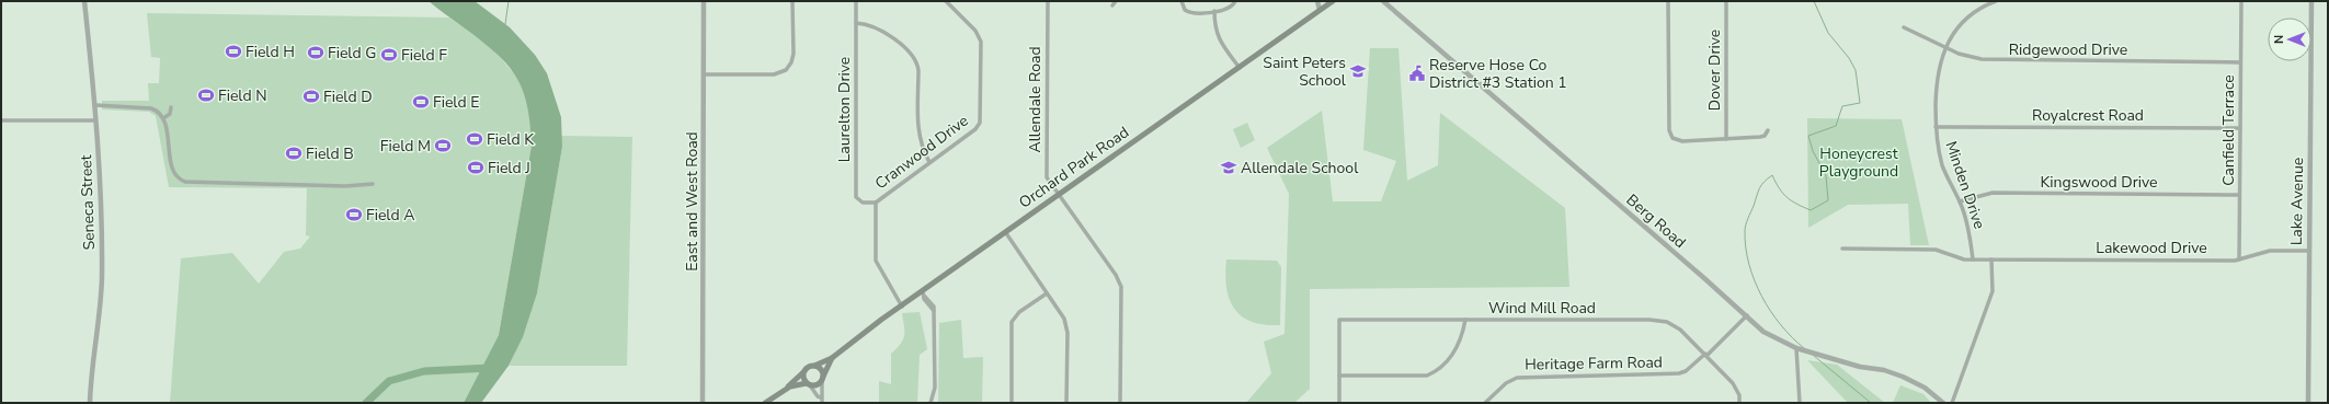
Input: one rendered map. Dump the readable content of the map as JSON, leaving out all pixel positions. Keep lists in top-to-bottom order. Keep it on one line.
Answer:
{"streets":{"main road":["Orchard Park Road"],"street":["Ridgewood Drive","Dover Drive","Allendale Road","Laurelton Drive","Royalcrest Road","Canfield Terrace","Cranwood Drive","Kingswood Drive","Minden Drive","East and West Road","Lake Avenue","Seneca Street","Berg Road","Lakewood Drive","Wind Mill Road","Heritage Farm Road"]},"crossings":[["Ridgewood Drive","Canfield Terrace"],["Ridgewood Drive","Minden Drive"],["Allendale Road","Orchard Park Road"],["Laurelton Drive","Cranwood Drive"],["Royalcrest Road","Canfield Terrace"],["Royalcrest Road","Minden Drive"],["Canfield Terrace","Kingswood Drive"],["Canfield Terrace","Lakewood Drive"],["Kingswood Drive","Minden Drive"],["Lake Avenue","Lakewood Drive"],["Berg Road","Heritage Farm Road"],["Wind Mill Road","Heritage Farm Road"]],"parks":["Honeycrest Playground"],"places":{"sports":["Field H","Field G","Field F","Field N","Field D","Field E","Field K","Field M","Field B","Field J","Field A"],"school or university":["Saint Peters School","Allendale School"],"public building":["Reserve Hose Co District #3 Station 1"]},"north":"left"}
